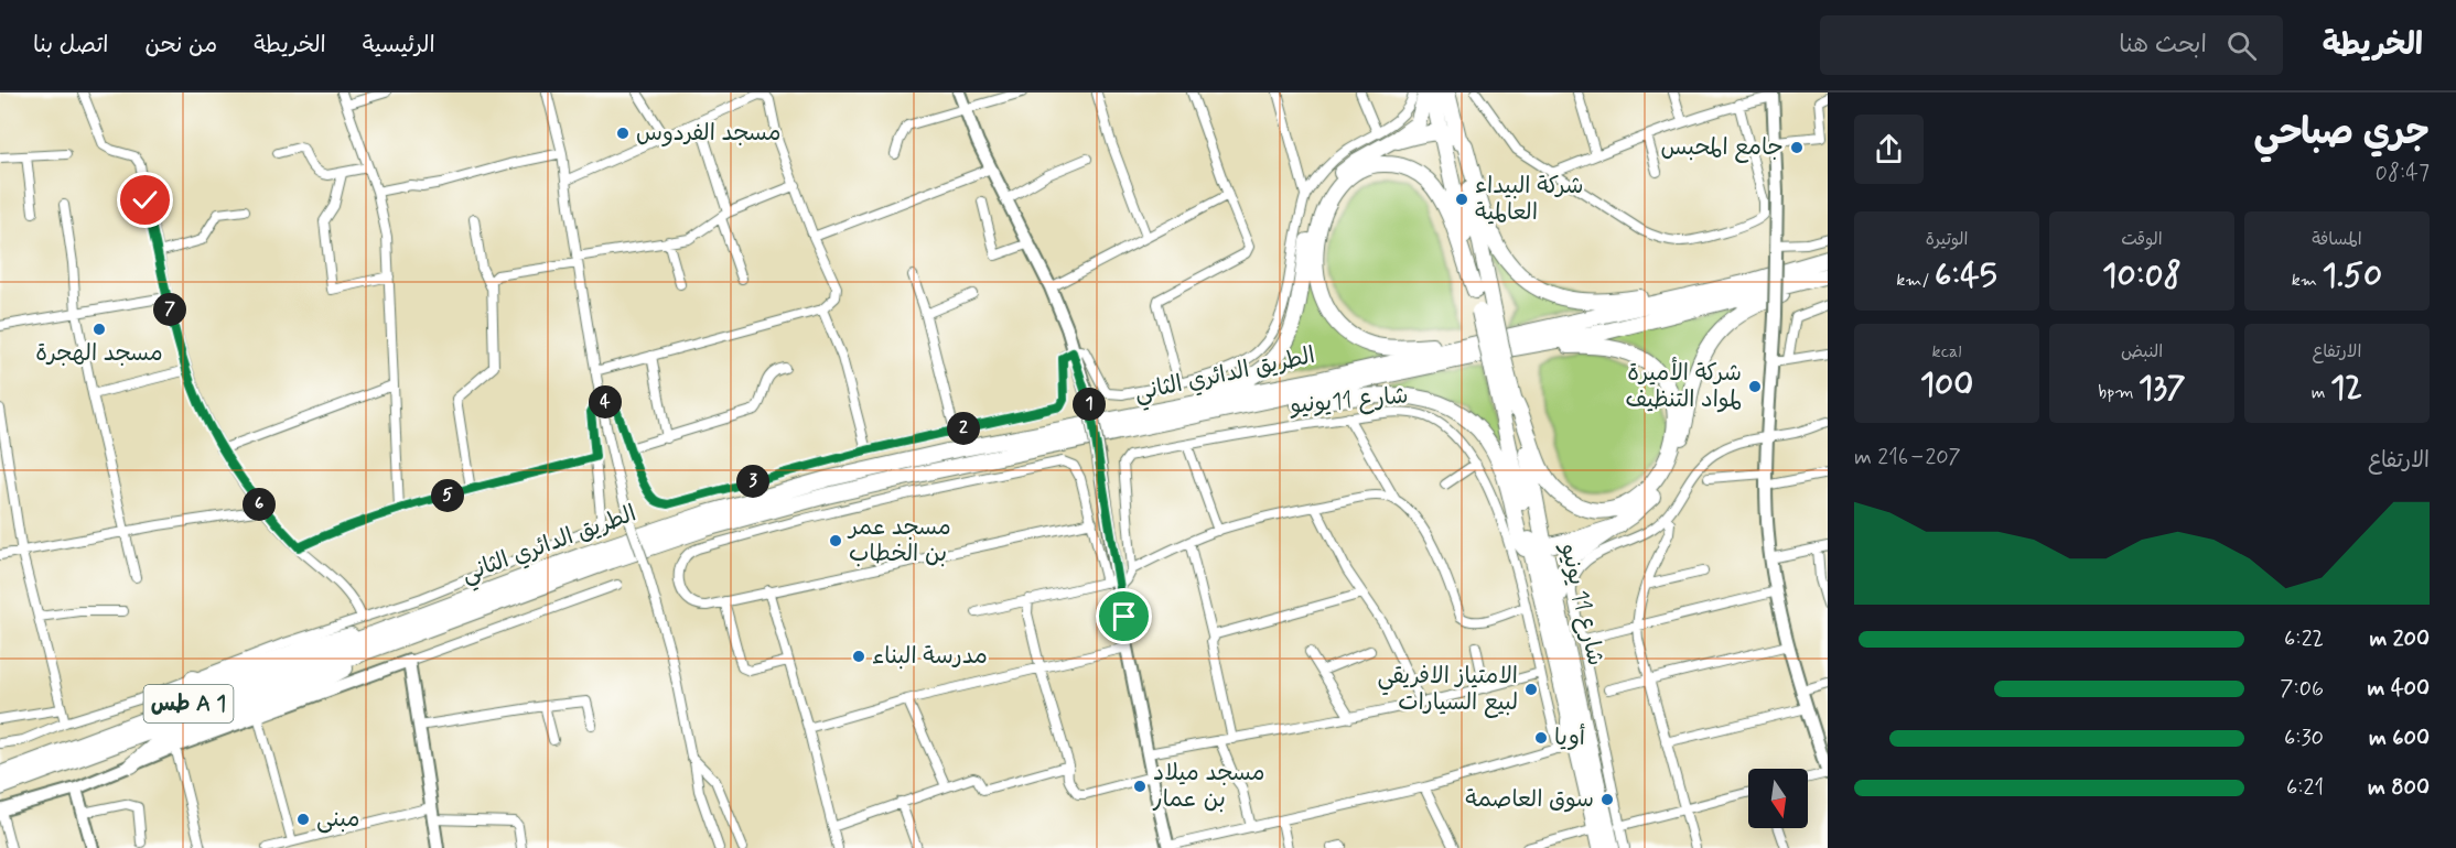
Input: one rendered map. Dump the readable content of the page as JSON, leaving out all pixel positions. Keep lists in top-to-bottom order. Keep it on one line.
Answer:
{"streets":{"highway":["الطريق الدائري الثاني","شارع 11 يونيو","طس A 1"],"street":["شارع 11يونيو"]},"places":["مسجد الفردوس","جامع المحبس","شركة البيداء العالمية","مسجد الهجرة","شركة الأميرة لمواد التنظيف","مسجد عمر بن الخطاب","مدرسة البناء","الامتياز الافريقي لبيع السيارات","أويا","مسجد ميلاد بن عمار","سوق العاصمة","مبنى"],"north":"bottom","page":{"header":"الخريطة","search":"ابحث هنا","nav":["الرئيسية","الخريطة","من نحن","اتصل بنا"],"heading":["جري صباحي","08:47"],"stats":[["المسافة","1.50 km"],["الوقت","10:08"],["الوتيرة","6:45 /km"],["الارتفاع","12 m"],["النبض","137 bpm"],["kcal","100"]],"pins":["7","4","1","2","3","5","6"],"chart":["الارتفاع","207–216 m"],"list":[{"name":"200 m","note":"6:22"},{"name":"400 m","note":"7:06"},{"name":"600 m","note":"6:30"},{"name":"800 m","note":"6:21"}]}}
